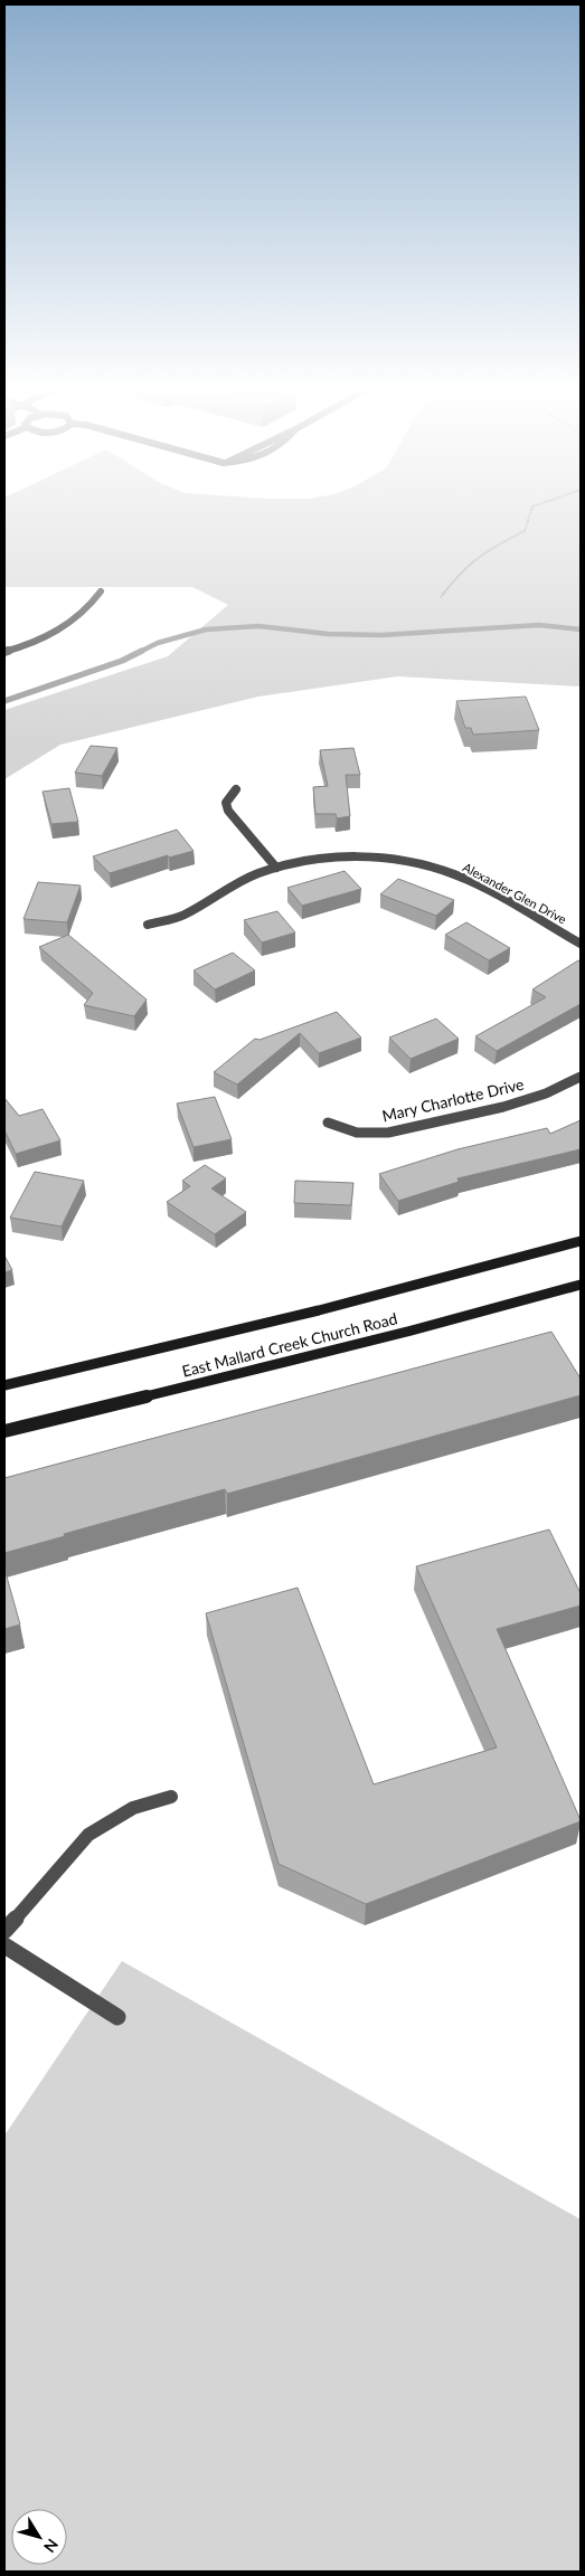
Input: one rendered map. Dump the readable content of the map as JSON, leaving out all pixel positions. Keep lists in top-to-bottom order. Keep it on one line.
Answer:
{"streets":{"main road":["East Mallard Creek Church Road"],"street":["Alexander Glen Drive","Mary Charlotte Drive"]},"north":"bottom right"}
